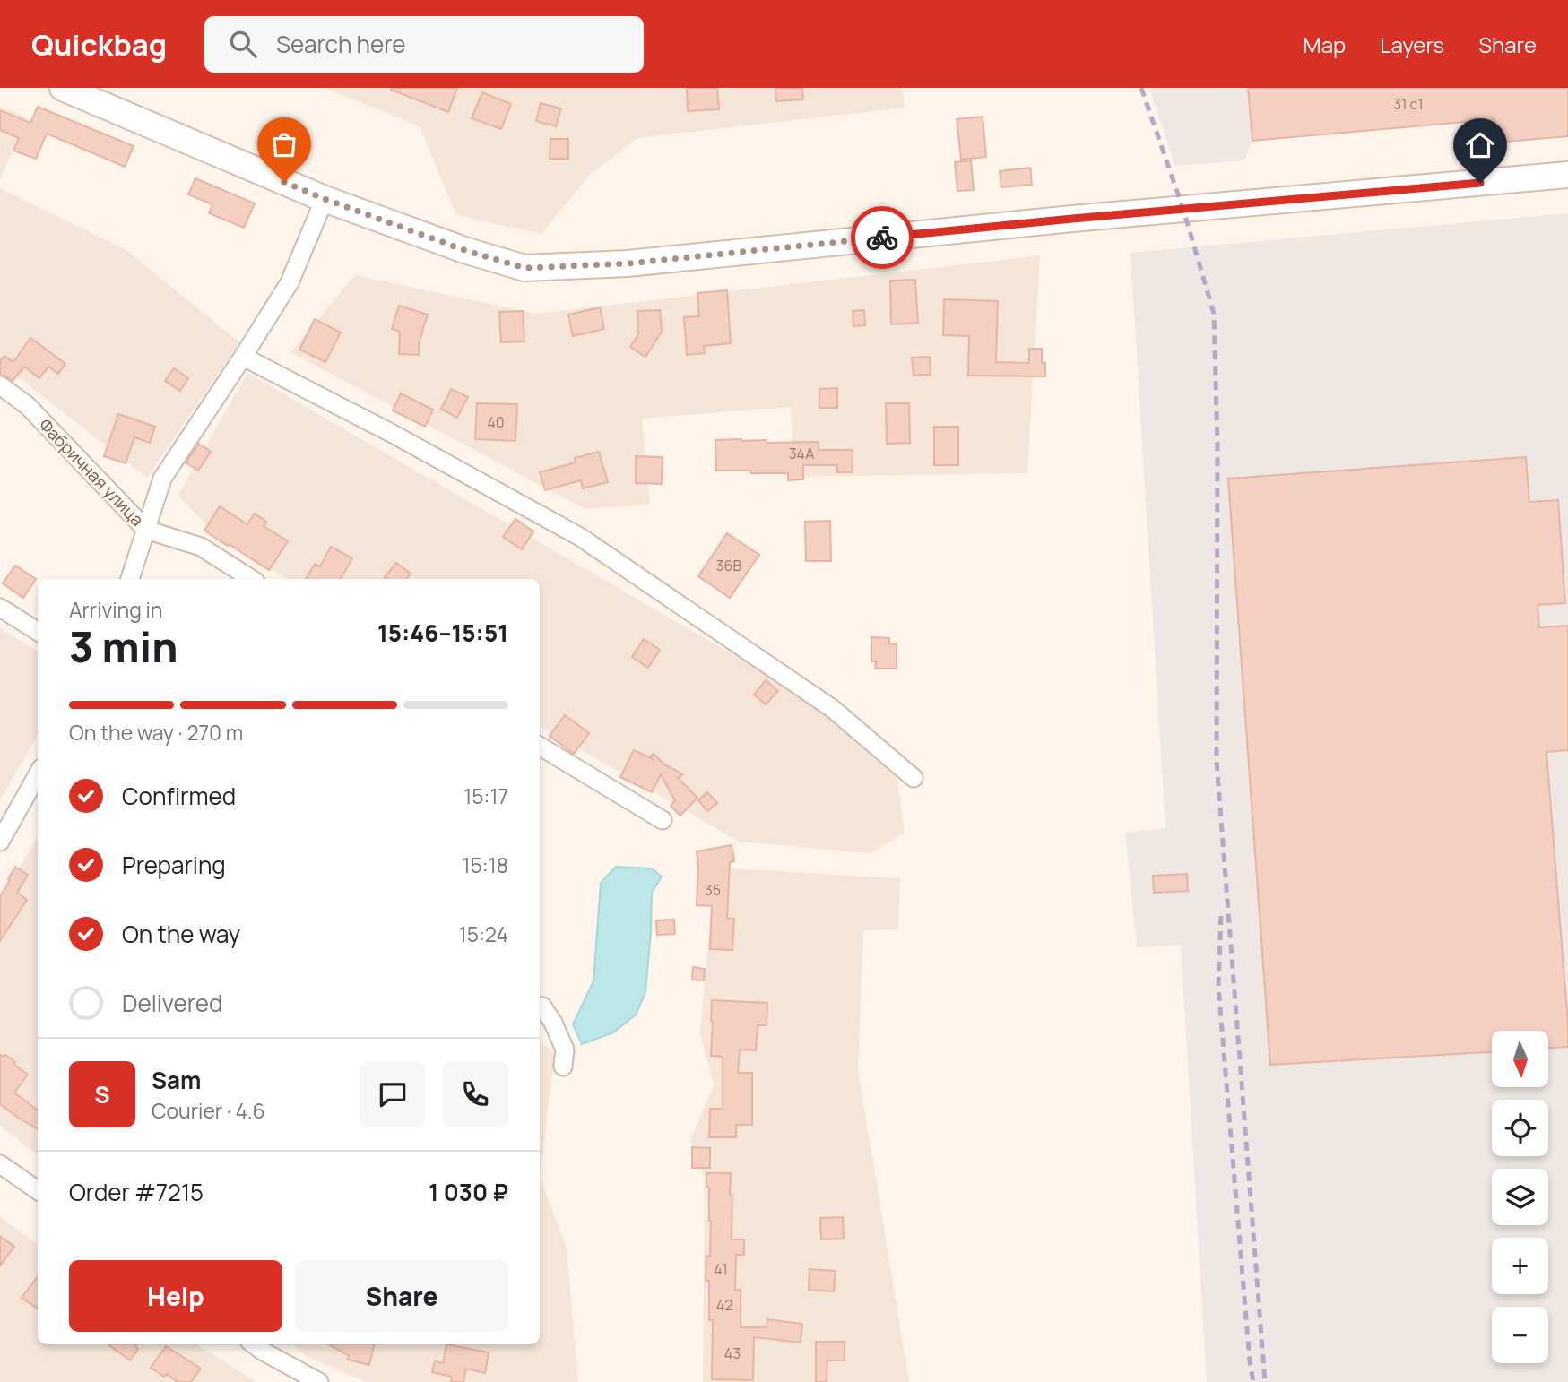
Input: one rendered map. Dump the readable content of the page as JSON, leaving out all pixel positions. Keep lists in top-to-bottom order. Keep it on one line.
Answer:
{"streets":{"street":["Фабричная улица"]},"house_numbers":["31 c1","40","34А","36В","35","41","42","43"],"north":"bottom","page":{"header":"Quickbag","search":"Search here","nav":["Map","Layers","Share"],"heading":["3 min","Arriving in","15:46–15:51"],"panel":["Sam","Courier · 4.6","Order #7215","1 030 ₽"],"bar":"On the way · 270 m","list":[["Confirmed","15:17"],["Preparing","15:18"],["On the way","15:24"],"Delivered"],"map_buttons":["+","−"],"round":"S","buttons":["Help","Share"]}}
